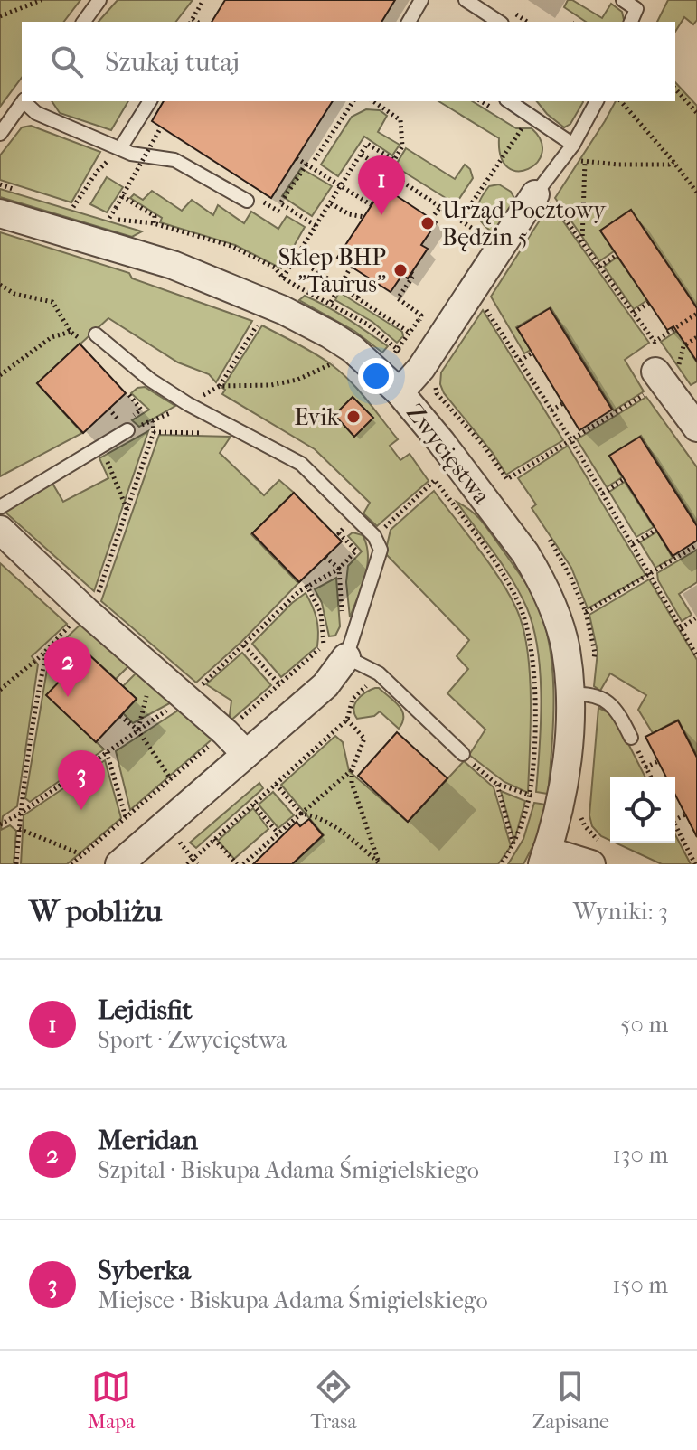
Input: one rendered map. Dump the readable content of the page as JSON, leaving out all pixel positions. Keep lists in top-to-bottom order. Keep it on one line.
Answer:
{"streets":{"street":["Zwycięstwa"]},"places":["Urząd Pocztowy Będzin 5","Sklep BHP \"Taurus\"","Evik"],"page":{"search":"Szukaj tutaj","pins":["1","2","3"],"heading":["W pobliżu","Wyniki: 3"],"list":[{"mark":"1","name":"Lejdisfit","note":"Sport · Zwycięstwa","value":"50 m"},{"mark":"2","name":"Meridan","note":"Szpital · Biskupa Adama Śmigielskiego","value":"130 m"},{"mark":"3","name":"Syberka","note":"Miejsce · Biskupa Adama Śmigielskiego","value":"150 m"}],"nav":["Mapa","Trasa","Zapisane"]}}
